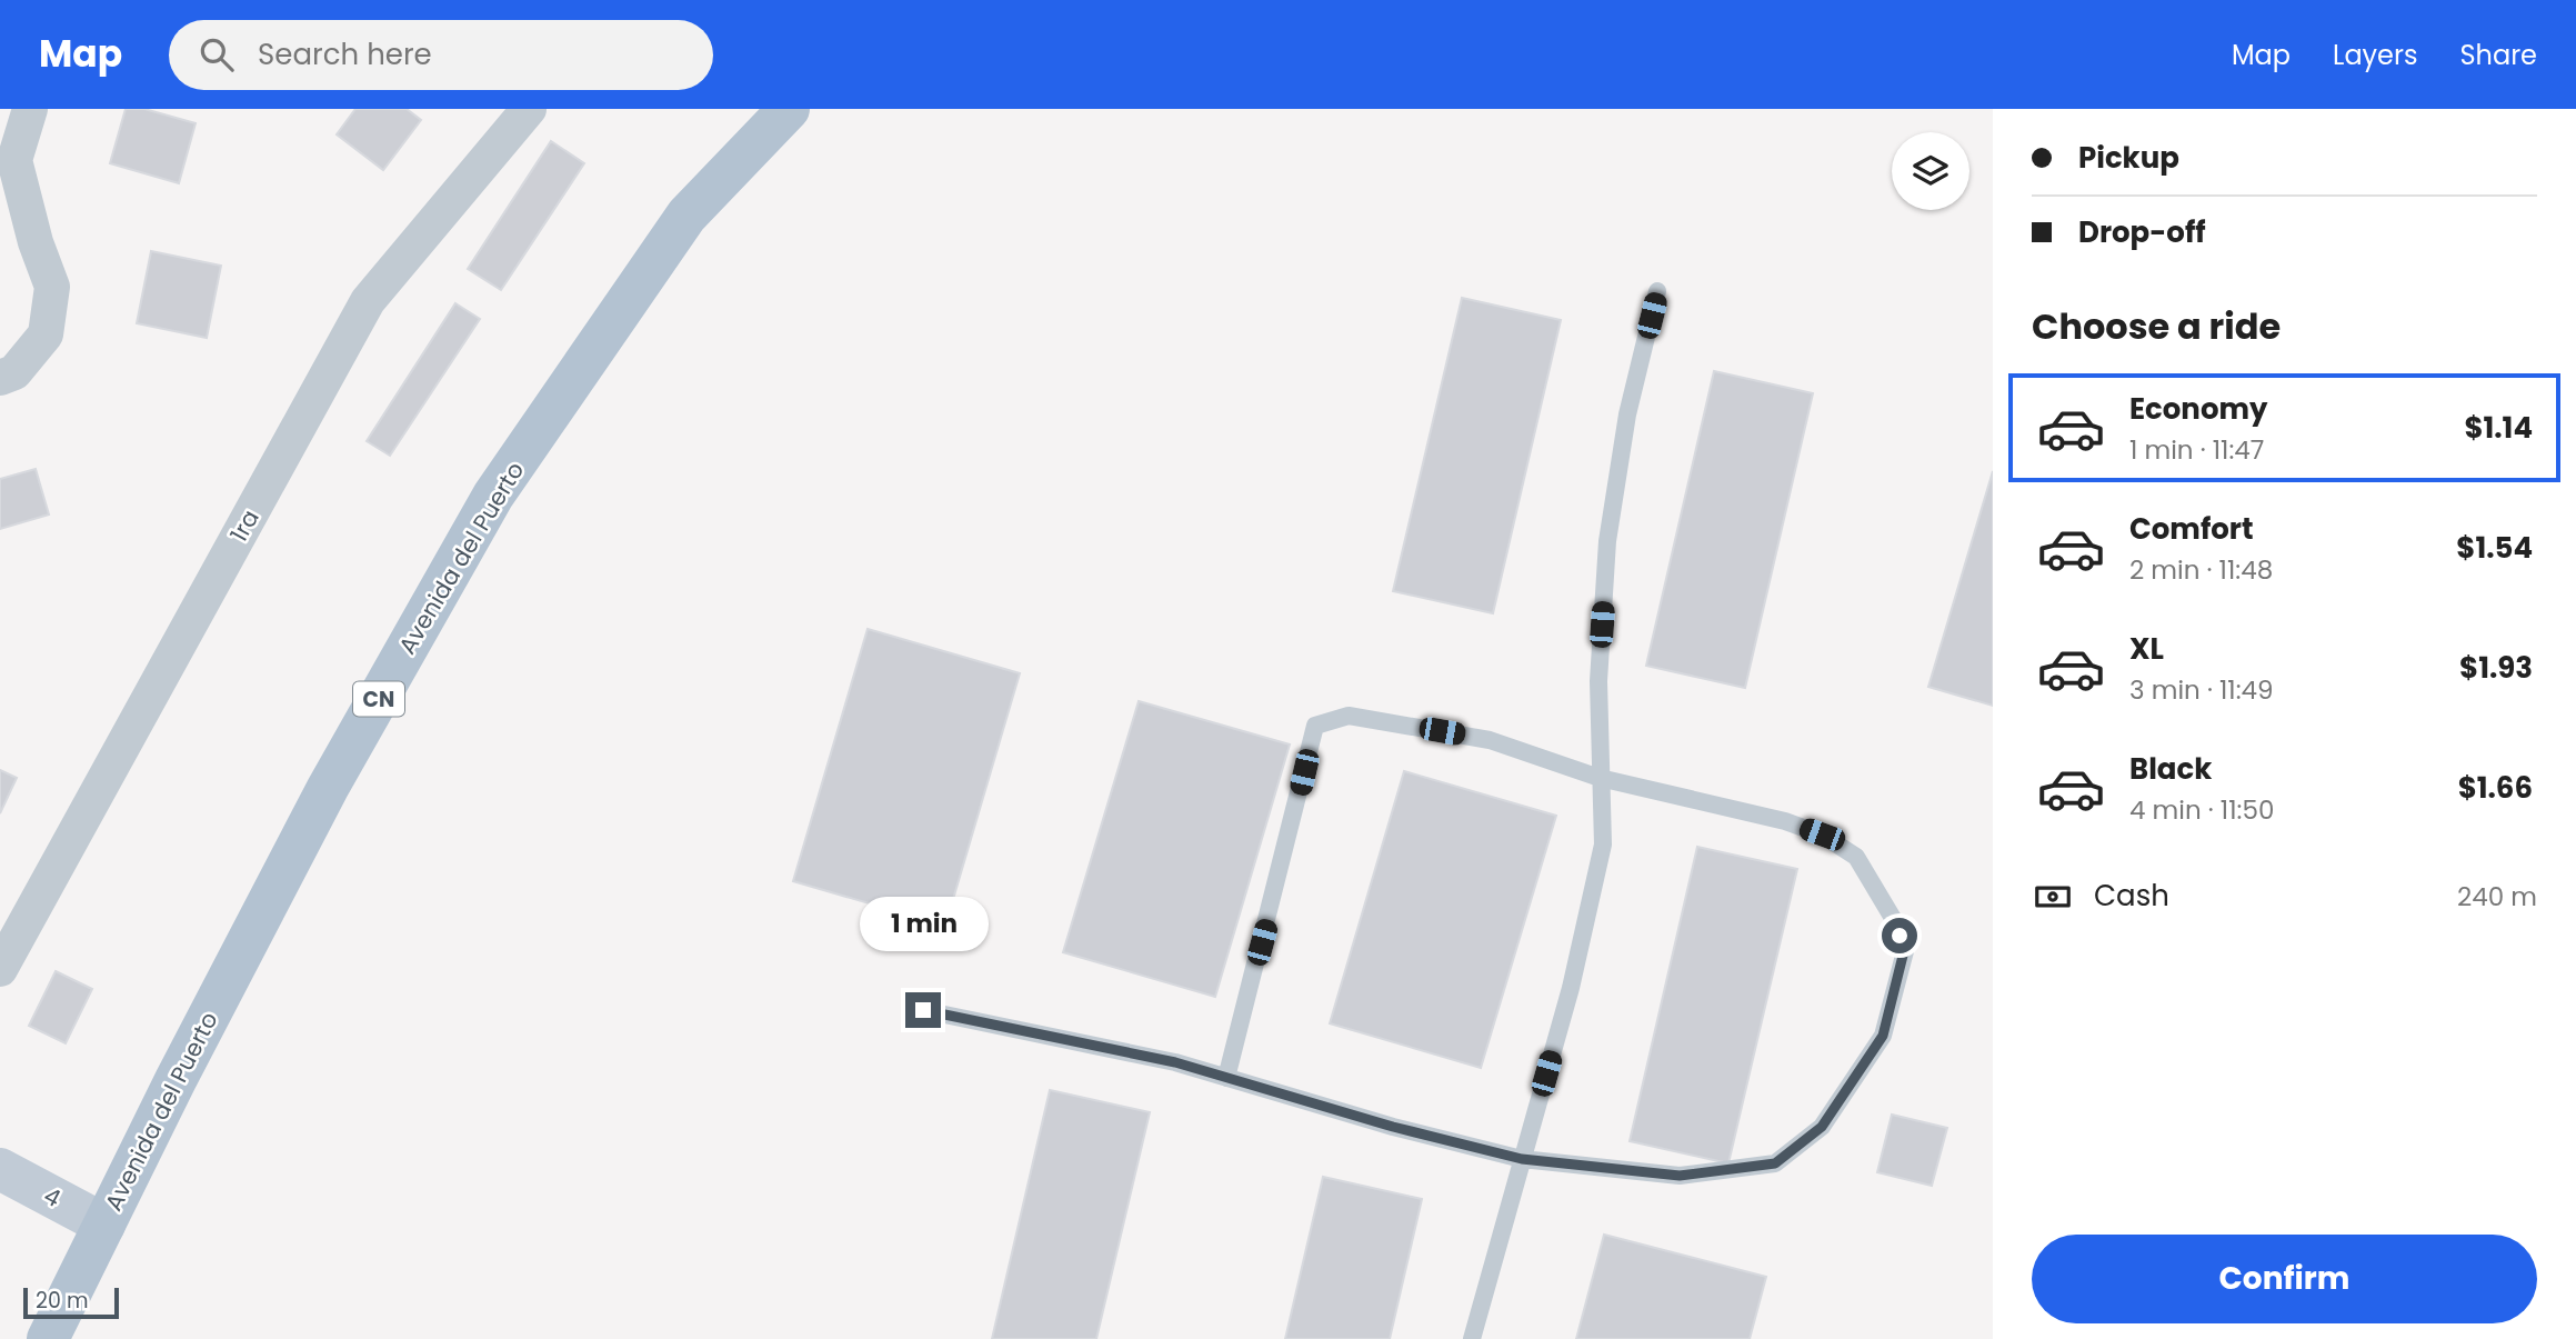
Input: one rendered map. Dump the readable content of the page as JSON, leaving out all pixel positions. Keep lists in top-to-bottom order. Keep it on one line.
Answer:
{"streets":{"main road":["Avenida del Puerto","CN"],"street":["1ra","4"]},"crossings":[["Avenida del Puerto","4"]],"scale_bar":"20 m","page":{"header":"Map","search":"Search here","nav":["Map","Layers","Share"],"banner":["Pickup","Drop-off"],"heading":"Choose a ride","list":[{"name":"Economy","note":"1 min · 11:47","value":"$1.14"},{"name":"Comfort","note":"2 min · 11:48","value":"$1.54"},{"name":"XL","note":"3 min · 11:49","value":"$1.93"},{"name":"Black","note":"4 min · 11:50","value":"$1.66"}],"pay":["Cash","240 m"],"bubble":"1 min","buttons":"Confirm","scale":"20 m"}}
